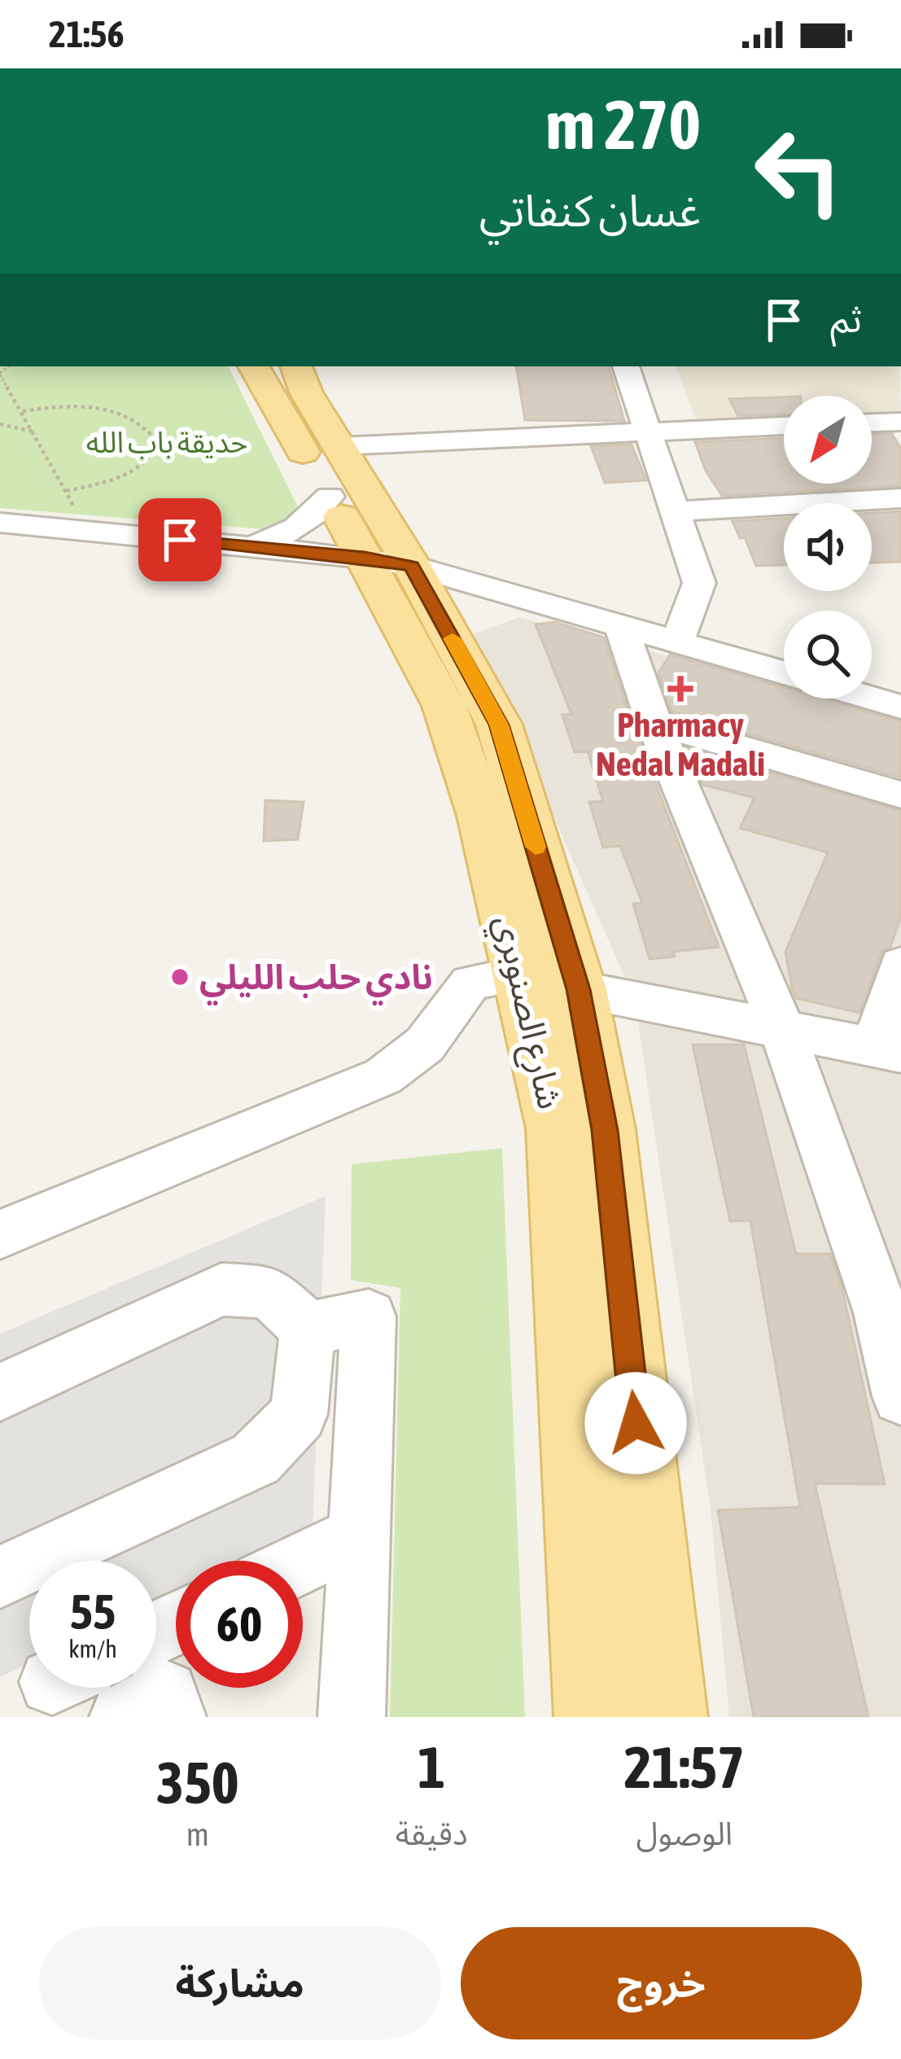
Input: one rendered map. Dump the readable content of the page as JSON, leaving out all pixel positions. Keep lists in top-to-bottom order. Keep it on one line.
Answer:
{"streets":{"main road":["شارع الصنوبري"]},"parks":["حديقة باب الله"],"places":{"health":["Pharmacy Nedal Madali"],"other":["نادي حلب الليلي"]},"north":"bottom left","page":{"status":"21:56","turn":["270 m","غسان كنفاتي"],"then":"ثم","speed":"55 km/h","limit":"60","eta":["21:57","الوصول","1","دقيقة","350","m"],"buttons":["خروج","مشاركة"]}}
